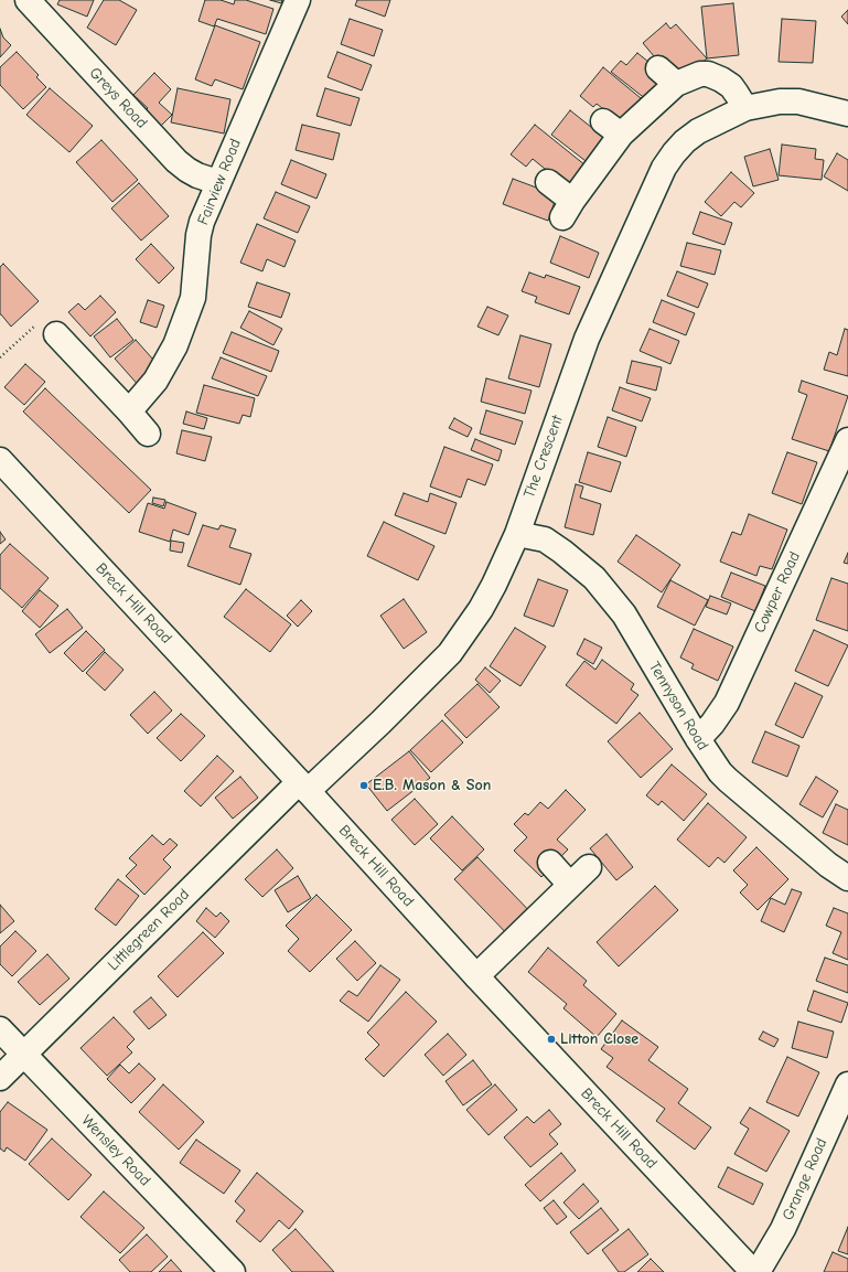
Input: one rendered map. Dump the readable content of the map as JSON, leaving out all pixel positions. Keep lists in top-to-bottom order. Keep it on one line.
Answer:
{"streets":{"street":["Greys Road","Fairview Road","The Crescent","Cowper Road","Breck Hill Road","Tennyson Road","Littlegreen Road","Wensley Road","Grange Road"]},"crossings":[["Greys Road","Fairview Road"],["The Crescent","Breck Hill Road"],["The Crescent","Tennyson Road"],["The Crescent","Littlegreen Road"],["Cowper Road","Tennyson Road"],["Breck Hill Road","Littlegreen Road"],["Littlegreen Road","Wensley Road"]],"places":["E.B. Mason & Son","Litton Close"]}
